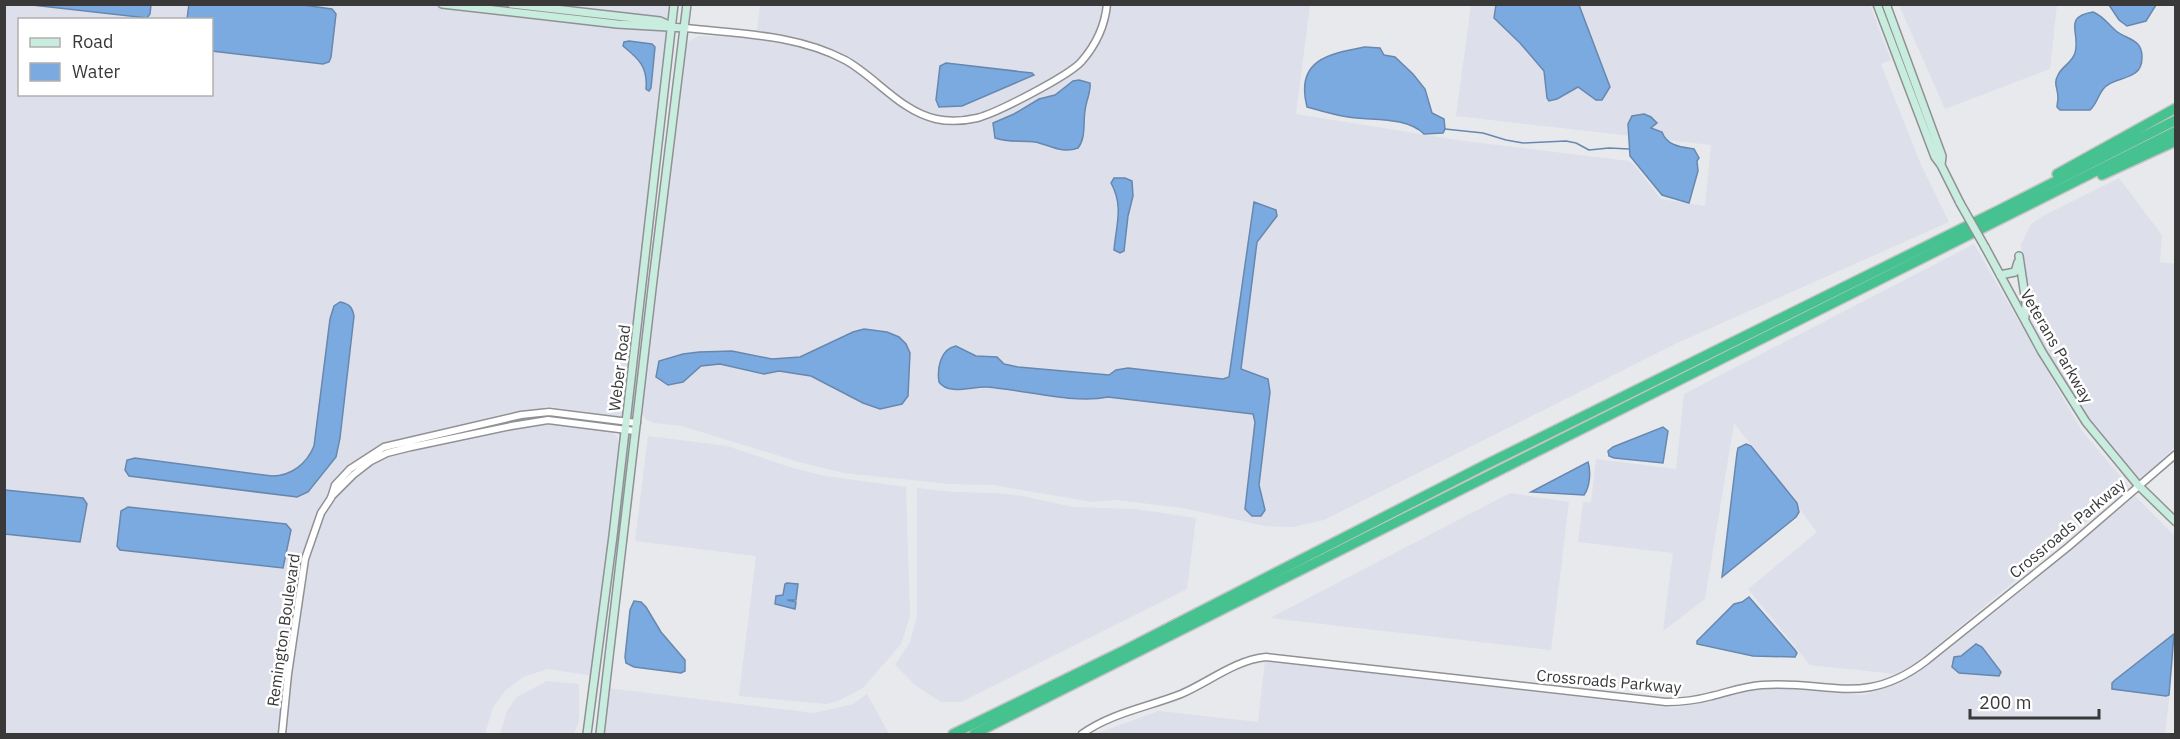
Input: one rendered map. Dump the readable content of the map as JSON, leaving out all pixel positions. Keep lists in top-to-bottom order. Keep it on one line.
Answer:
{"streets":{"main road":["Veterans Parkway","Weber Road"],"street":["Crossroads Parkway","Remington Boulevard"]},"crossings":[["Veterans Parkway","Crossroads Parkway"],["Weber Road","Remington Boulevard"]],"legend":["Road","Water"],"scale_bar":"200 m"}
